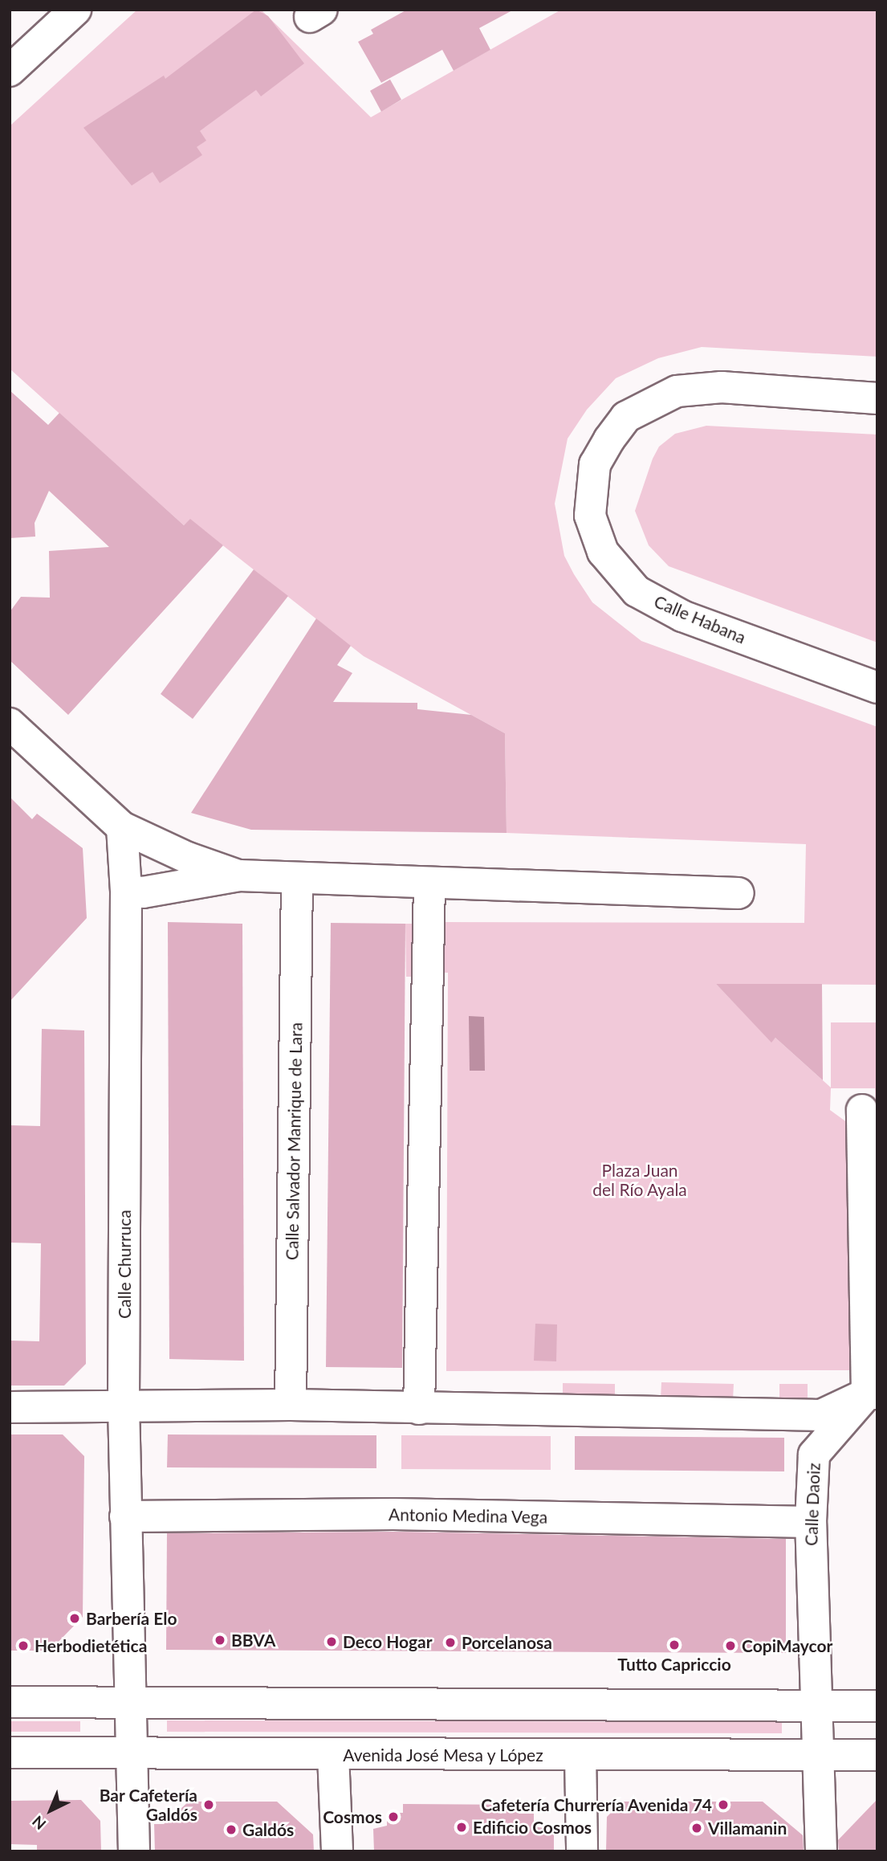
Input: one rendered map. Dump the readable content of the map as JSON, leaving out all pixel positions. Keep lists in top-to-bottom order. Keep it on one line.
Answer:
{"streets":{"street":["Calle Habana","Calle Salvador Manrique de Lara","Calle Churruca","Calle Daoiz","Antonio Medina Vega","Avenida José Mesa y López"]},"crossings":[["Calle Churruca","Antonio Medina Vega"],["Calle Churruca","Avenida José Mesa y López"],["Calle Daoiz","Antonio Medina Vega"],["Calle Daoiz","Avenida José Mesa y López"]],"parks":["Plaza Juan del Río Ayala"],"places":["Barbería Elo","BBVA","Deco Hogar","Porcelanosa","Tutto Capriccio","Herbodietética","CopiMaycor","Bar Cafetería Galdós","Cafetería Churrería Avenida 74","Cosmos","Edificio Cosmos","Villamanin","Galdós"],"north":"bottom left"}
